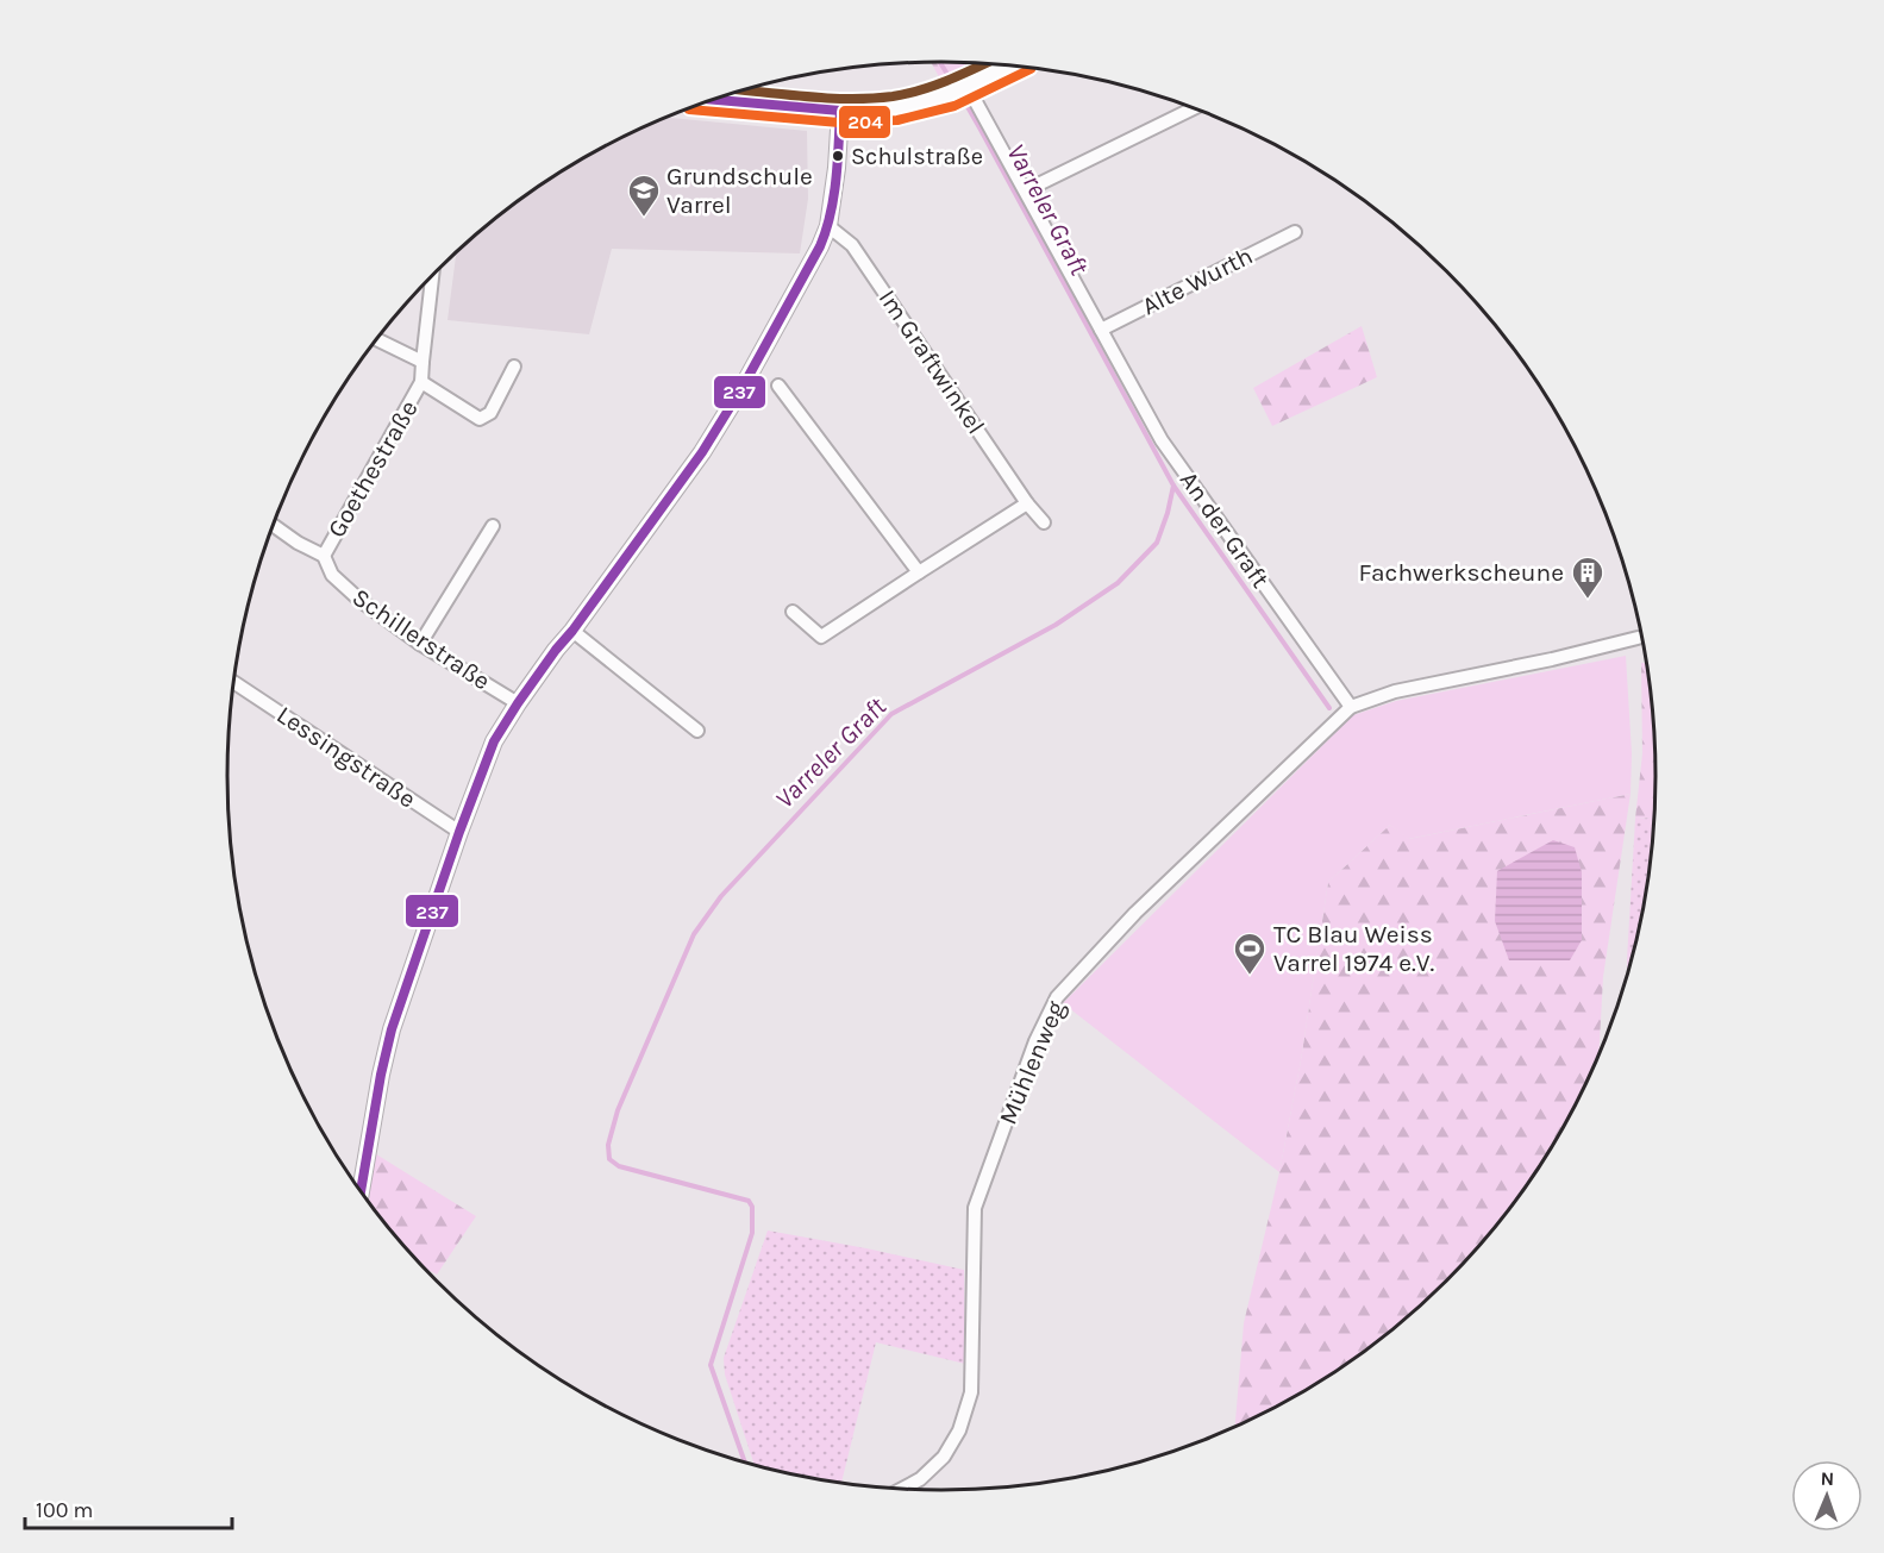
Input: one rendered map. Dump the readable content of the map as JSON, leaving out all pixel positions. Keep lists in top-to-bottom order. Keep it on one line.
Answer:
{"streets":{"street":["Alte Wurth","Im Graftwinkel","Goethestraße","An der Graft","Schillerstraße","Lessingstraße","Mühlenweg"]},"crossings":[["Alte Wurth","An der Graft"],["Goethestraße","Schillerstraße"],["An der Graft","Mühlenweg"]],"water":["Varreler Graft"],"places":{"other":["Schulstraße"],"school or university":["Grundschule Varrel"],"building":["Fachwerkscheune"],"sports":["TC Blau Weiss Varrel 1974 e.V."]},"lines":["transit line 204","transit line 237"],"scale_bar":"100 m","north":"top"}
